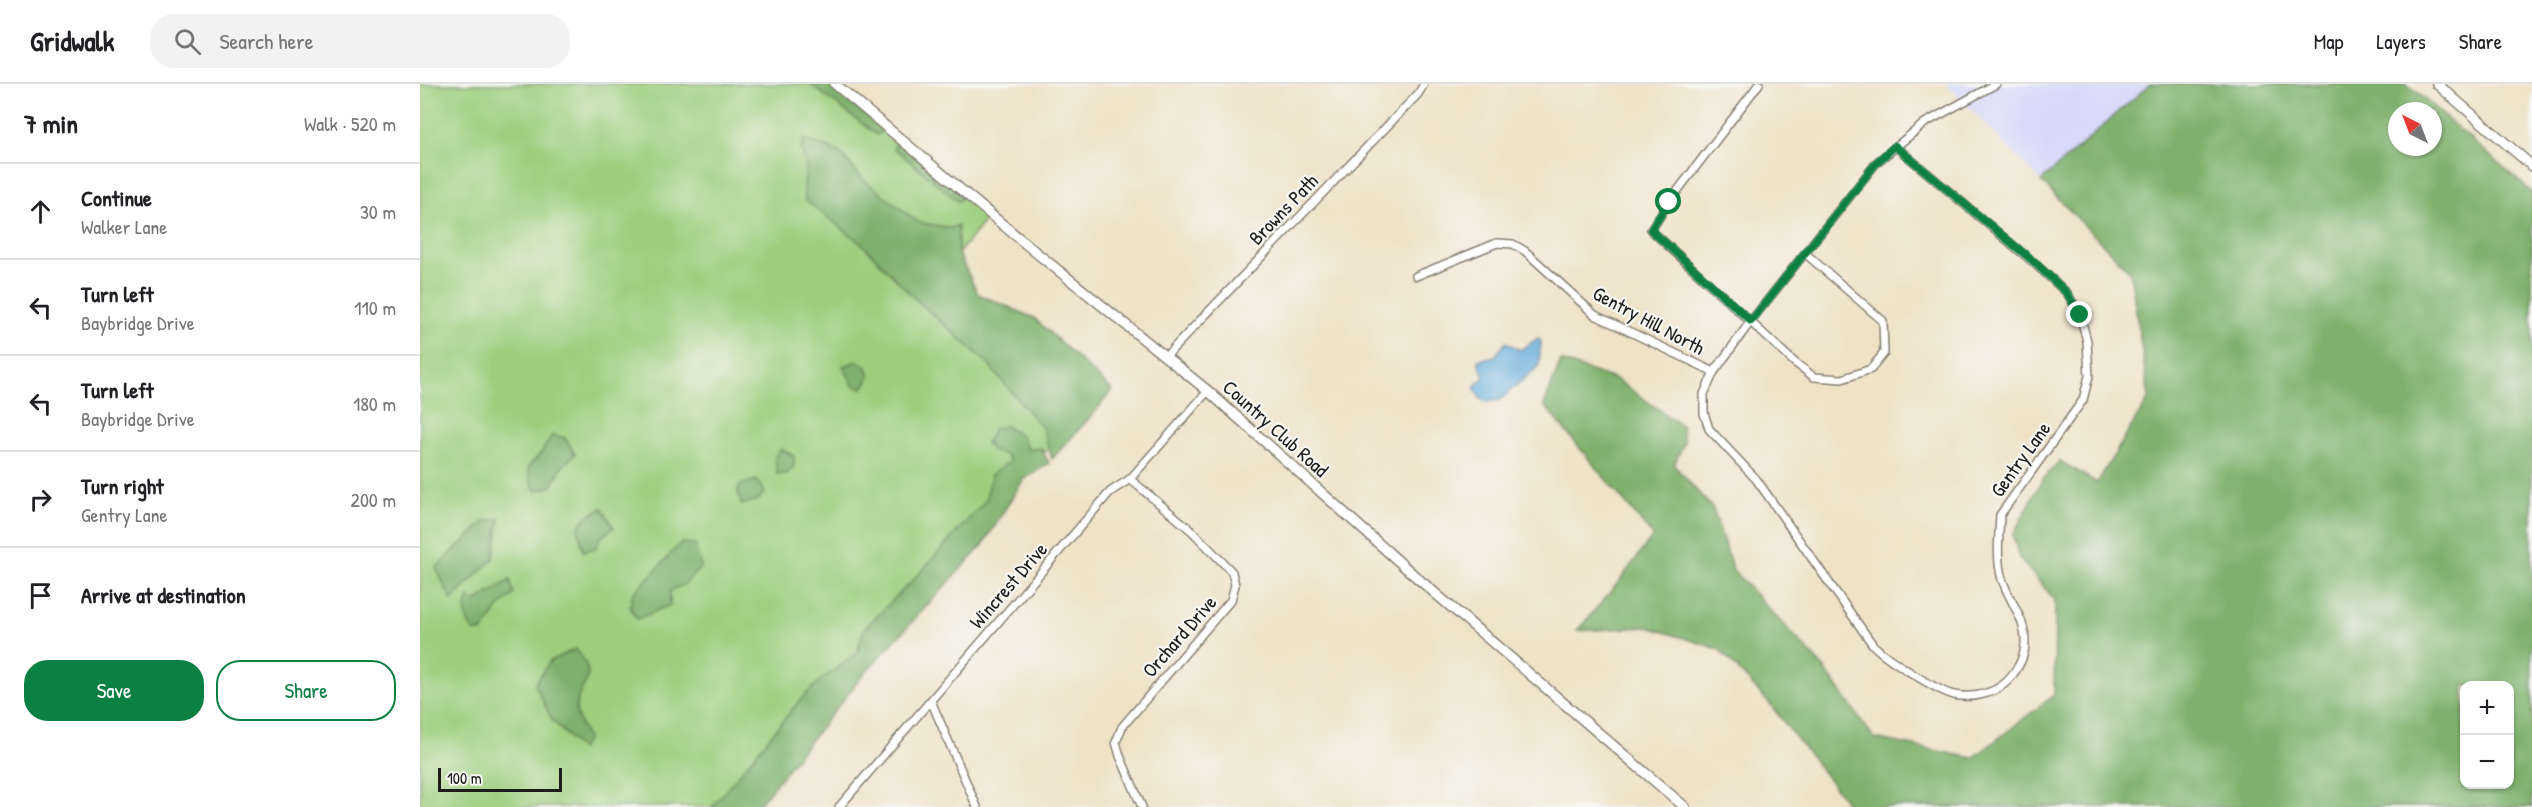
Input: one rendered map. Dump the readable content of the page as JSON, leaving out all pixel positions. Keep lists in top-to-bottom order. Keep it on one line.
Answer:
{"streets":{"street":["Browns Path","Gentry Hill North","Country Club Road","Gentry Lane","Wincrest Drive","Orchard Drive"]},"crossings":[["Browns Path","Country Club Road"],["Gentry Hill North","Gentry Lane"],["Country Club Road","Wincrest Drive"],["Wincrest Drive","Orchard Drive"]],"scale_bar":"100 m","north":"top left","page":{"header":"Gridwalk","search":"Search here","nav":["Map","Layers","Share"],"heading":["7 min","Walk · 520 m"],"list":[["Continue","Walker Lane","30 m"],["Turn left","Baybridge Drive","110 m"],["Turn left","Baybridge Drive","180 m"],["Turn right","Gentry Lane","200 m"],"Arrive at destination"],"buttons":["Save","Share"],"map_buttons":["+","−"],"scale":"100 m"}}
